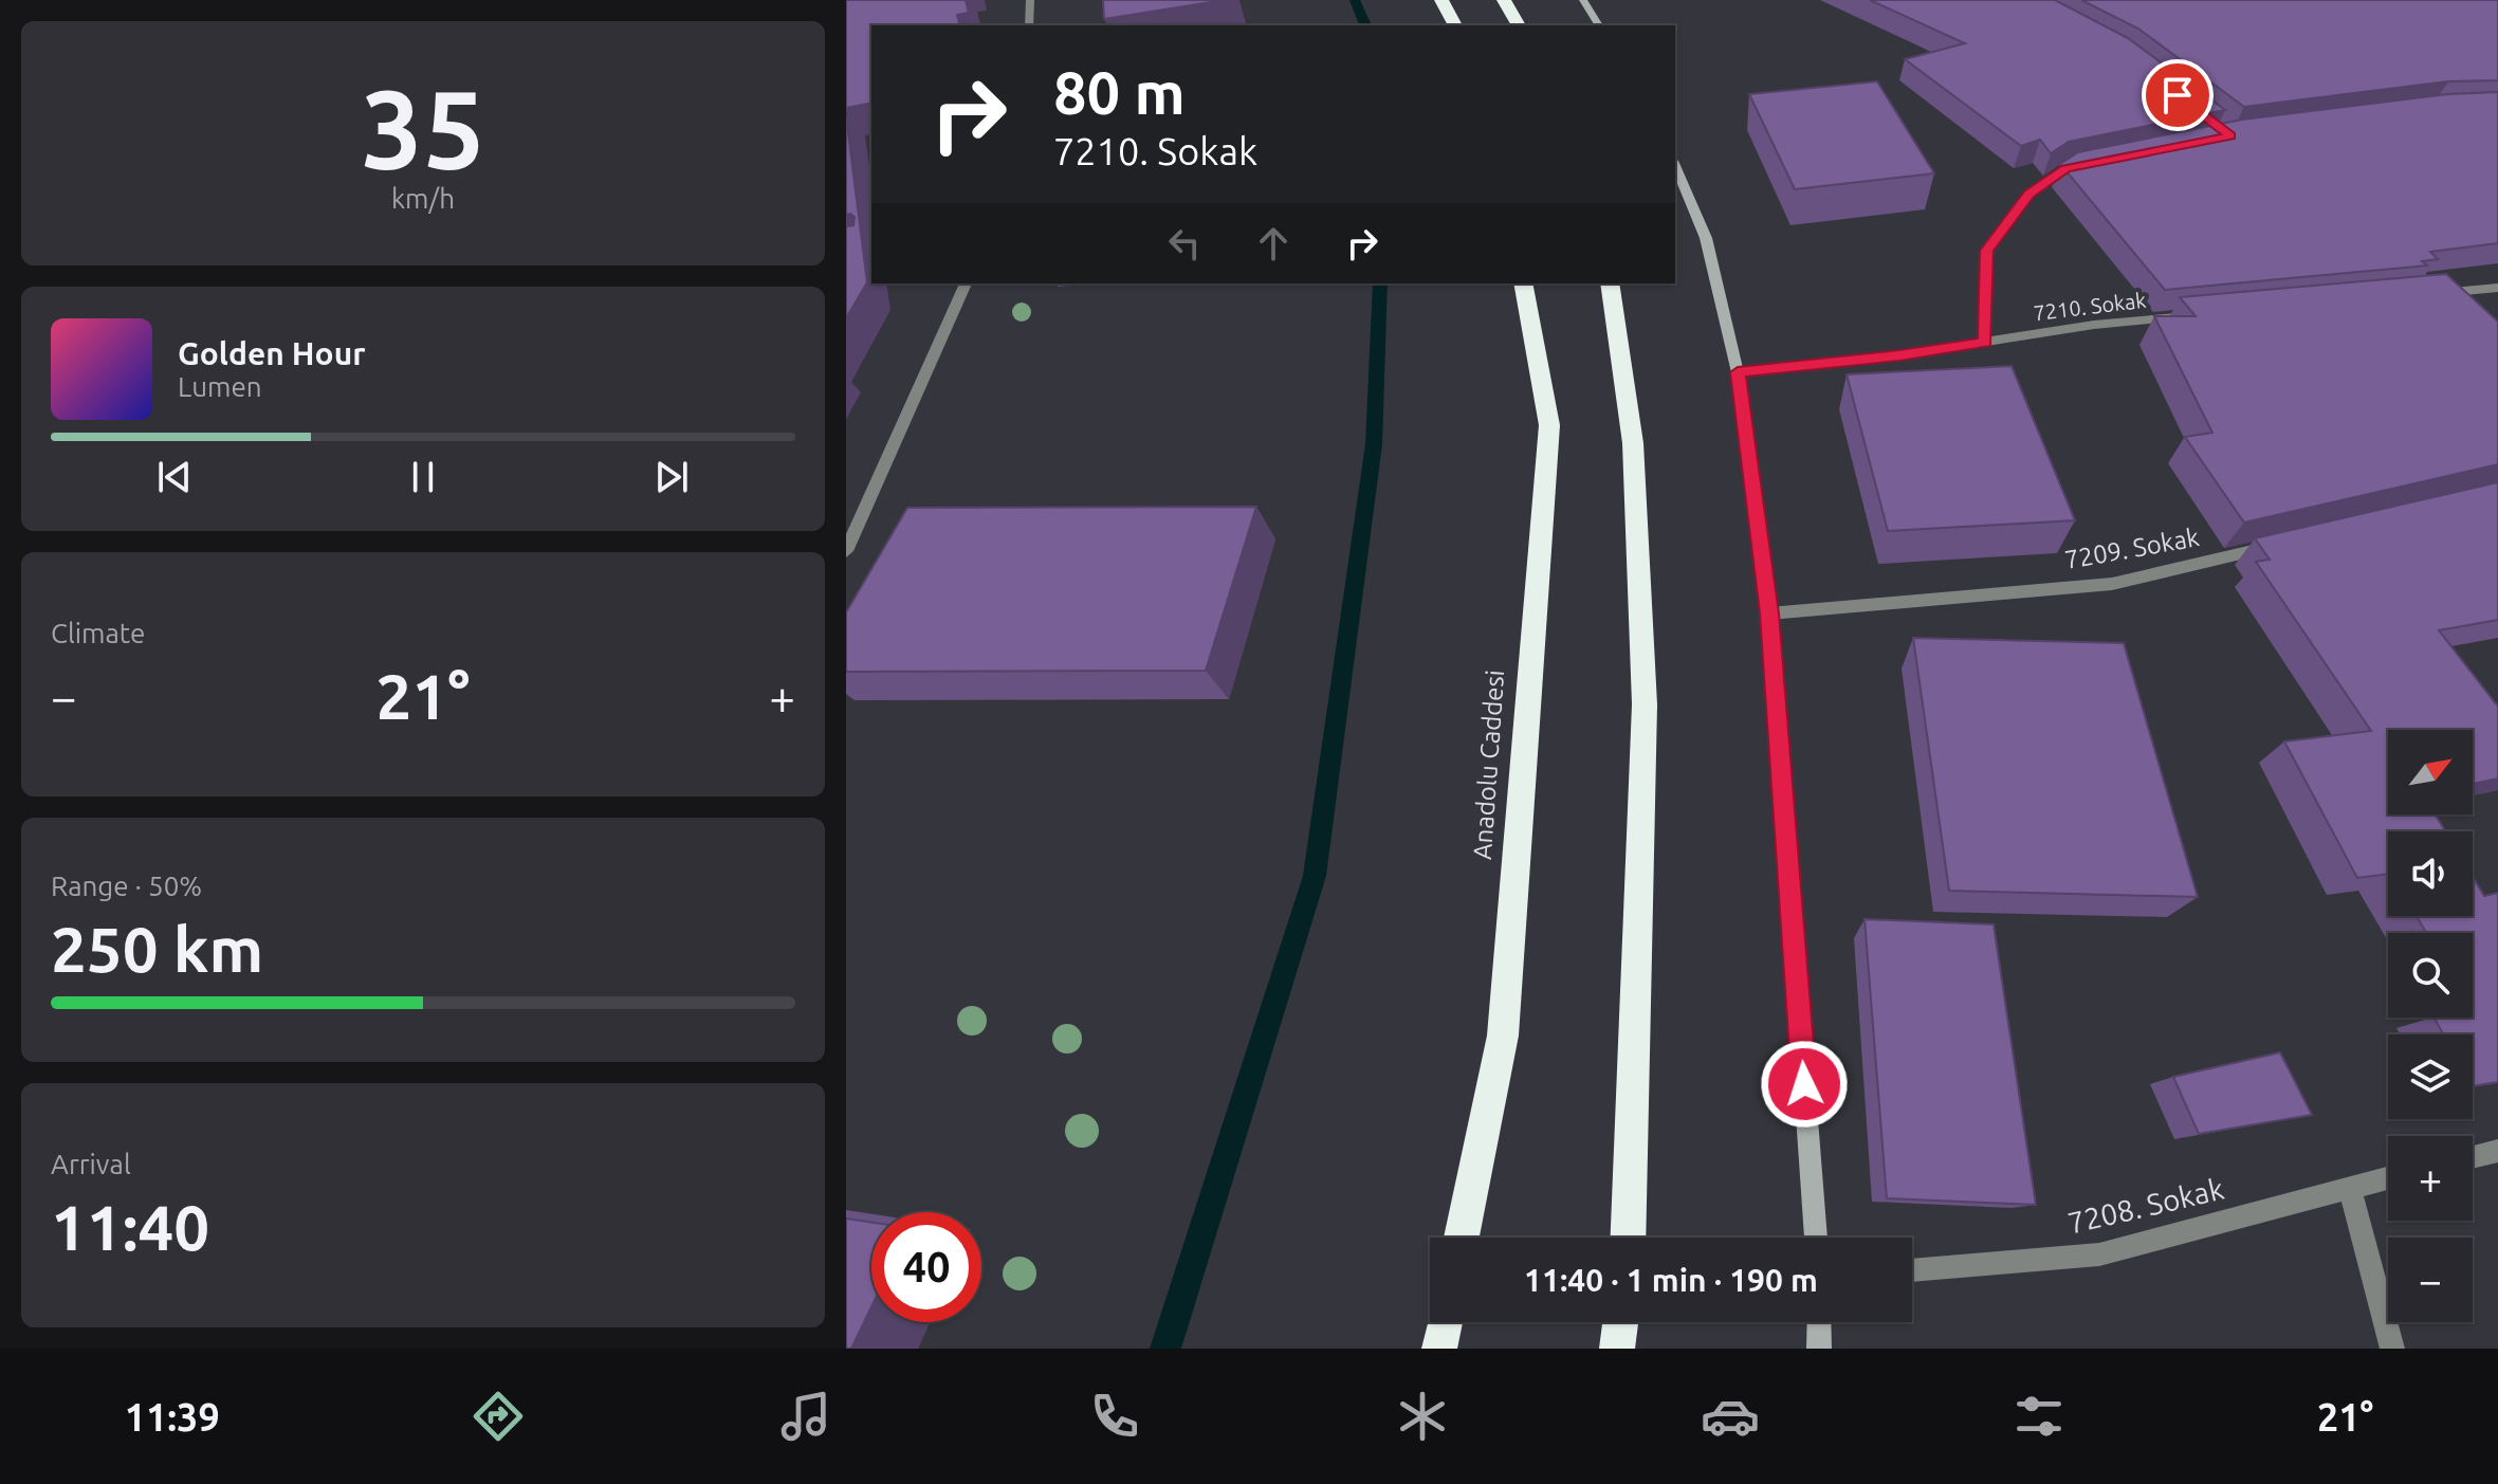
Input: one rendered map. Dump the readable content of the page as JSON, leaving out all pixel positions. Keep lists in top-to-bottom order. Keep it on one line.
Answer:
{"streets":{"highway":["Anadolu Caddesi"],"street":["7210. Sokak","7209. Sokak","7208. Sokak"]},"north":"top right","page":{"tile":[["35","km/h"],"Climate",["Range · 50%","250 km"],["Arrival","11:40"]],"turn":["80 m","7210. Sokak"],"song":["Golden Hour","Lumen"],"heat":["−","21°","+"],"map_buttons":["+","−"],"limit":"40","trip":"11:40 · 1 min · 190 m","tabs":["11:39","21°"]}}
